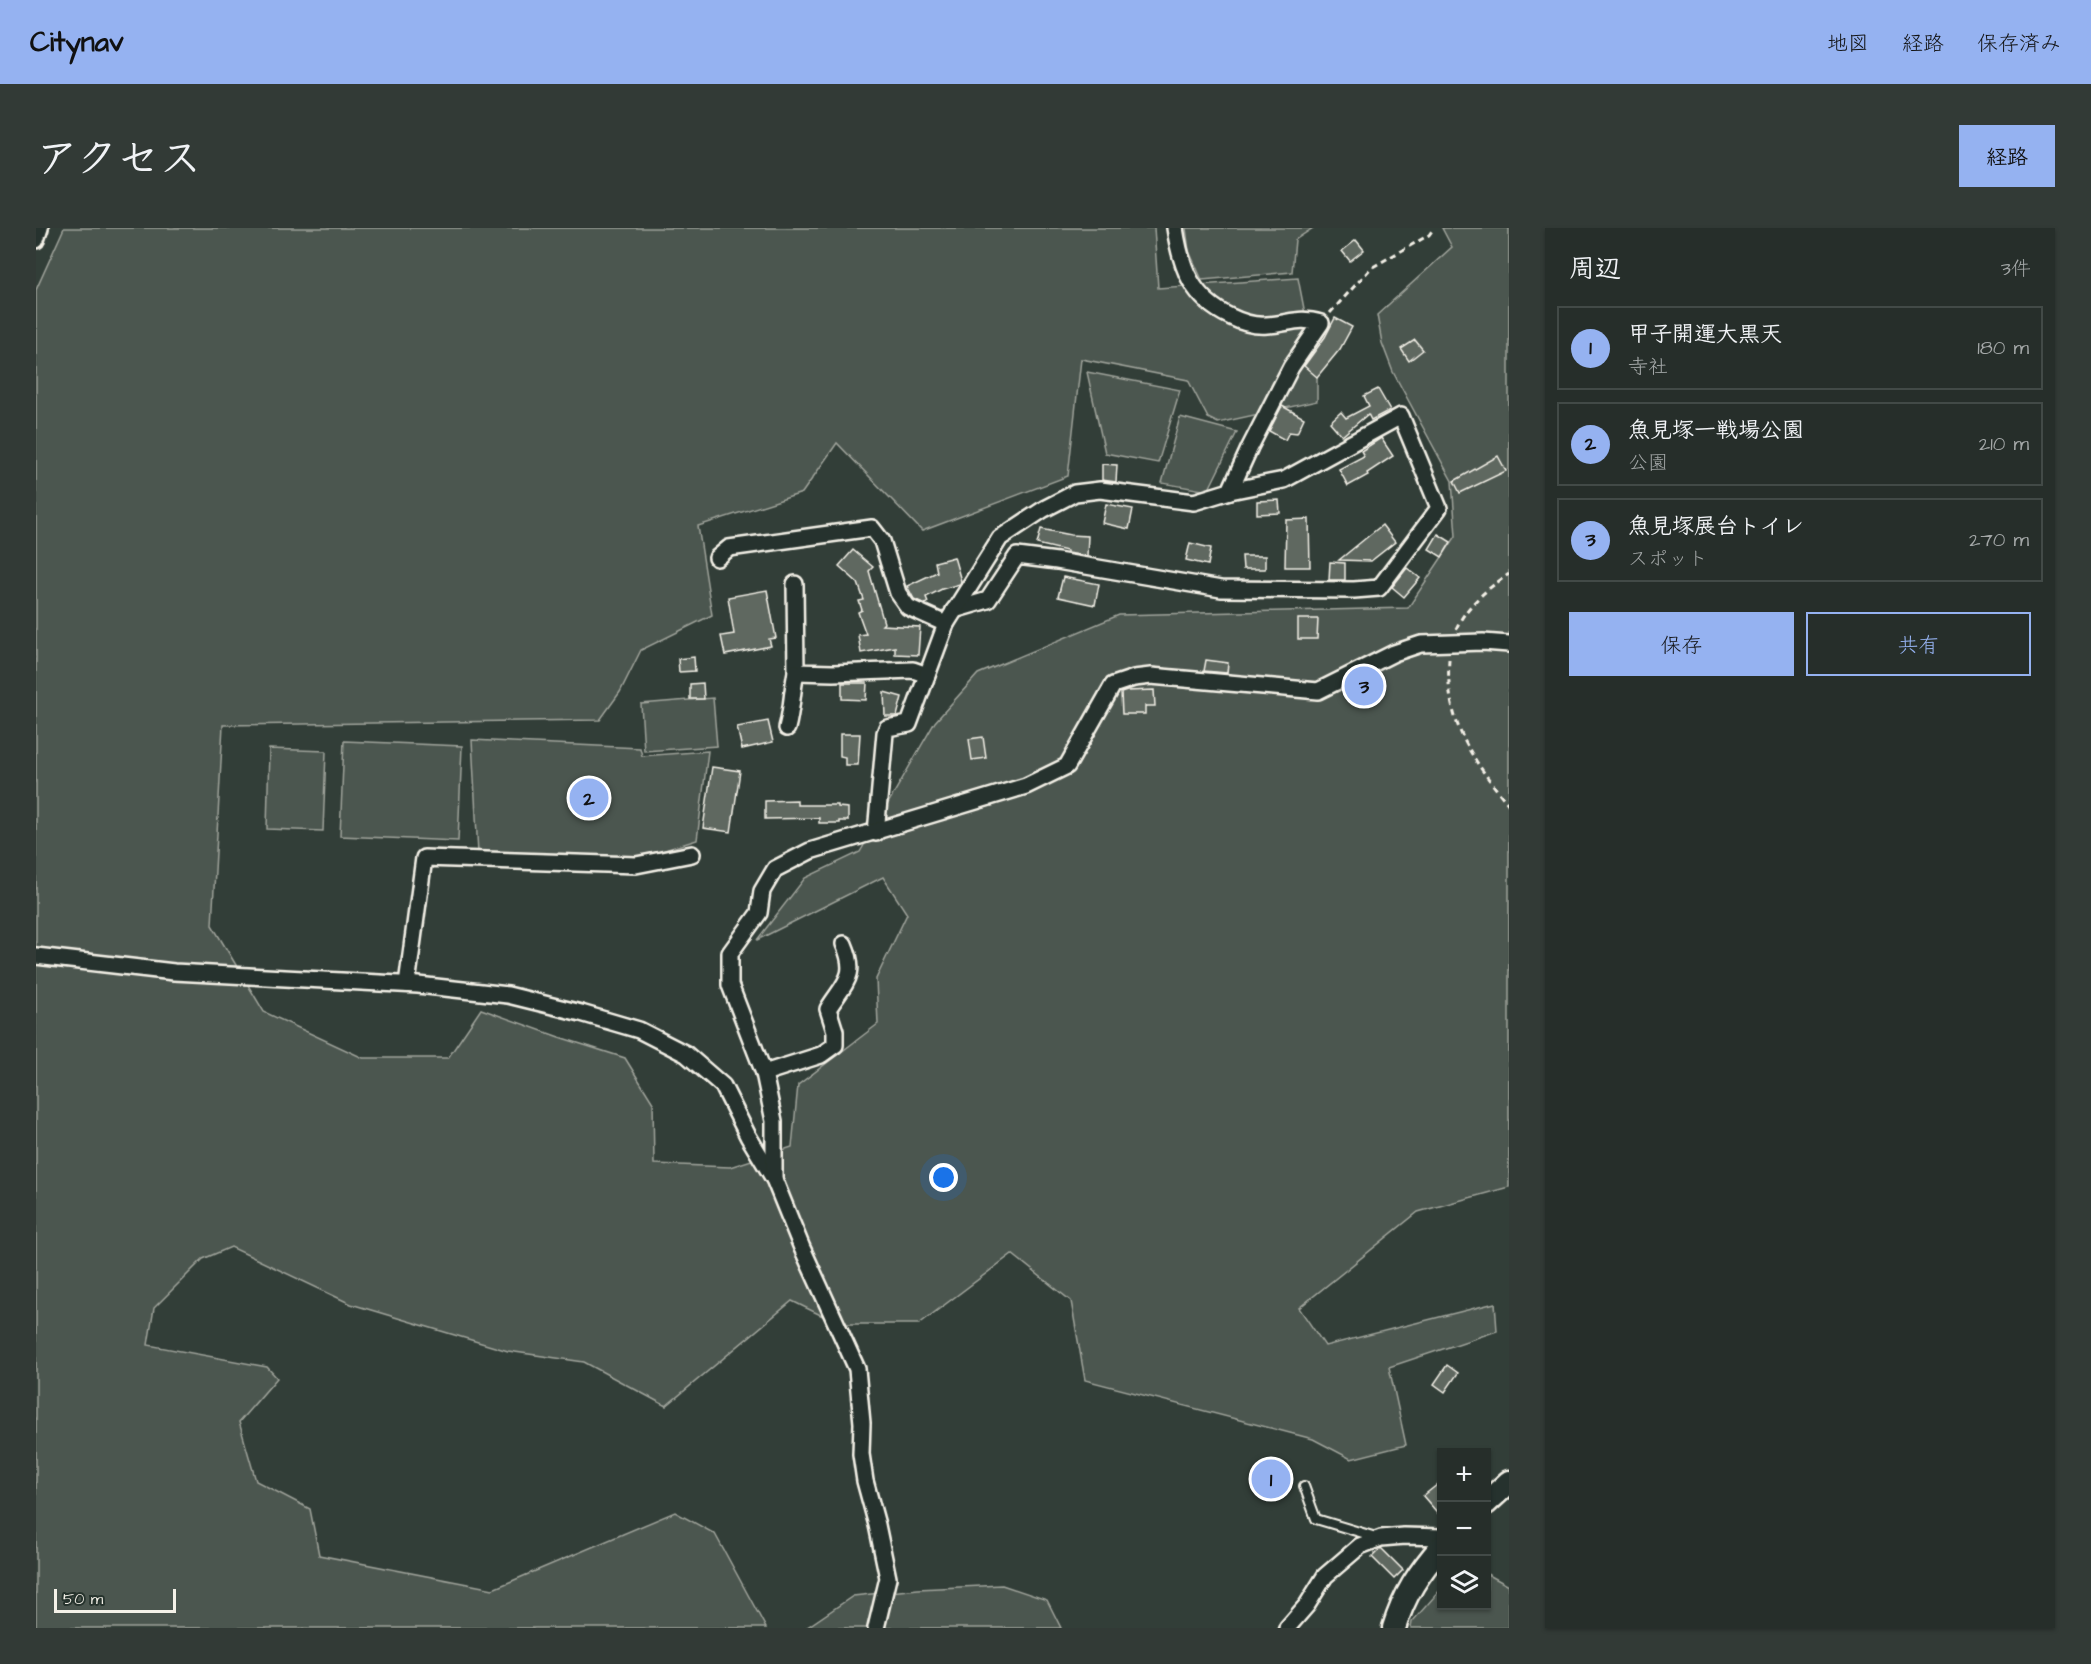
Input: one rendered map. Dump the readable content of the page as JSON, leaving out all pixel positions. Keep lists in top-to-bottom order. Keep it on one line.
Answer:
{"scale_bar":"50 m","page":{"header":"Citynav","nav":["地図","経路","保存済み"],"title":"アクセス","buttons":["経路",["保存","共有"]],"heading":["周辺","3件"],"list":[{"mark":"1","name":"甲子開運大黒天","note":"寺社","value":"180 m"},{"mark":"2","name":"魚見塚一戦場公園","note":"公園","value":"210 m"},{"mark":"3","name":"魚見塚展台トイレ","note":"スポット","value":"270 m"}],"pins":["3","2","1"],"map_buttons":["+","−"],"scale":"50 m"}}
